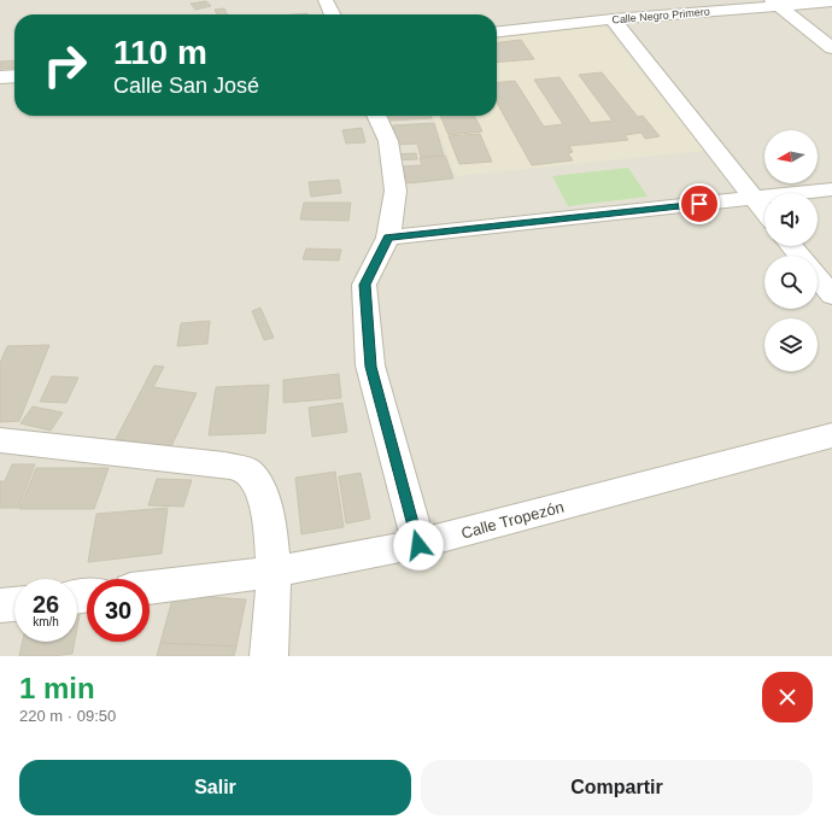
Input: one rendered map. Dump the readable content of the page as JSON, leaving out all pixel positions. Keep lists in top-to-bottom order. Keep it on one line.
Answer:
{"streets":{"street":["Calle Negro Primero","Calle Tropezón"]},"north":"left","page":{"turn":["110 m","Calle San José"],"speed":"26 km/h","limit":"30","heading":["1 min","220 m · 09:50"],"buttons":["Salir","Compartir"]}}
